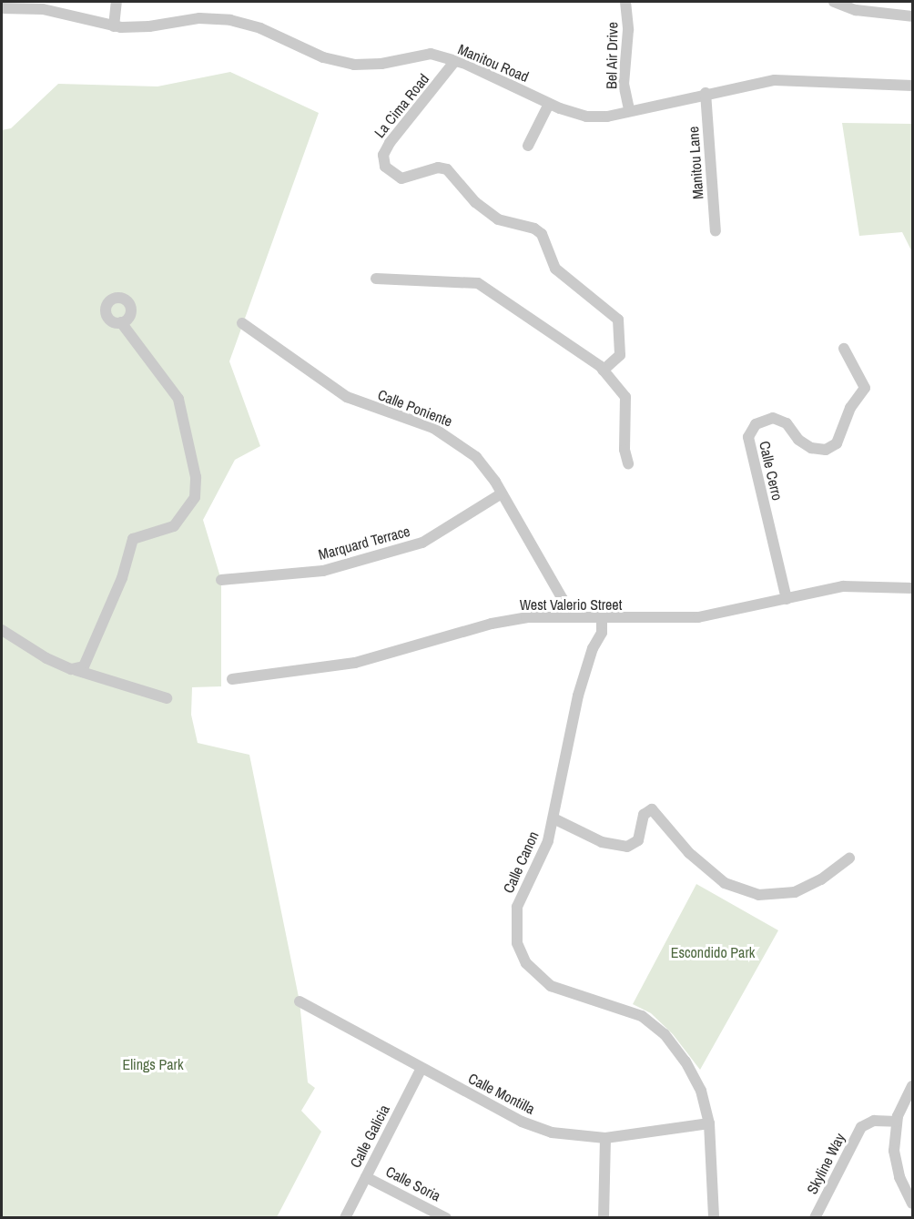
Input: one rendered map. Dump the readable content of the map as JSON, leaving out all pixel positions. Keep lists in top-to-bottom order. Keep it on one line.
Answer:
{"streets":{"street":["Bel Air Drive","Manitou Road","La Cima Road","Manitou Lane","Calle Poniente","Calle Cerro","Marquard Terrace","West Valerio Street","Calle Canon","Calle Montilla","Calle Galicia","Skyline Way","Calle Soria"]},"crossings":[["Bel Air Drive","Manitou Road"],["Manitou Road","La Cima Road"],["Manitou Road","Manitou Lane"],["Calle Poniente","Marquard Terrace"],["Calle Poniente","West Valerio Street"],["Calle Cerro","West Valerio Street"],["West Valerio Street","Calle Canon"],["Calle Canon","Calle Montilla"],["Calle Montilla","Calle Galicia"],["Calle Galicia","Calle Soria"]],"parks":["Escondido Park","Elings Park"]}
